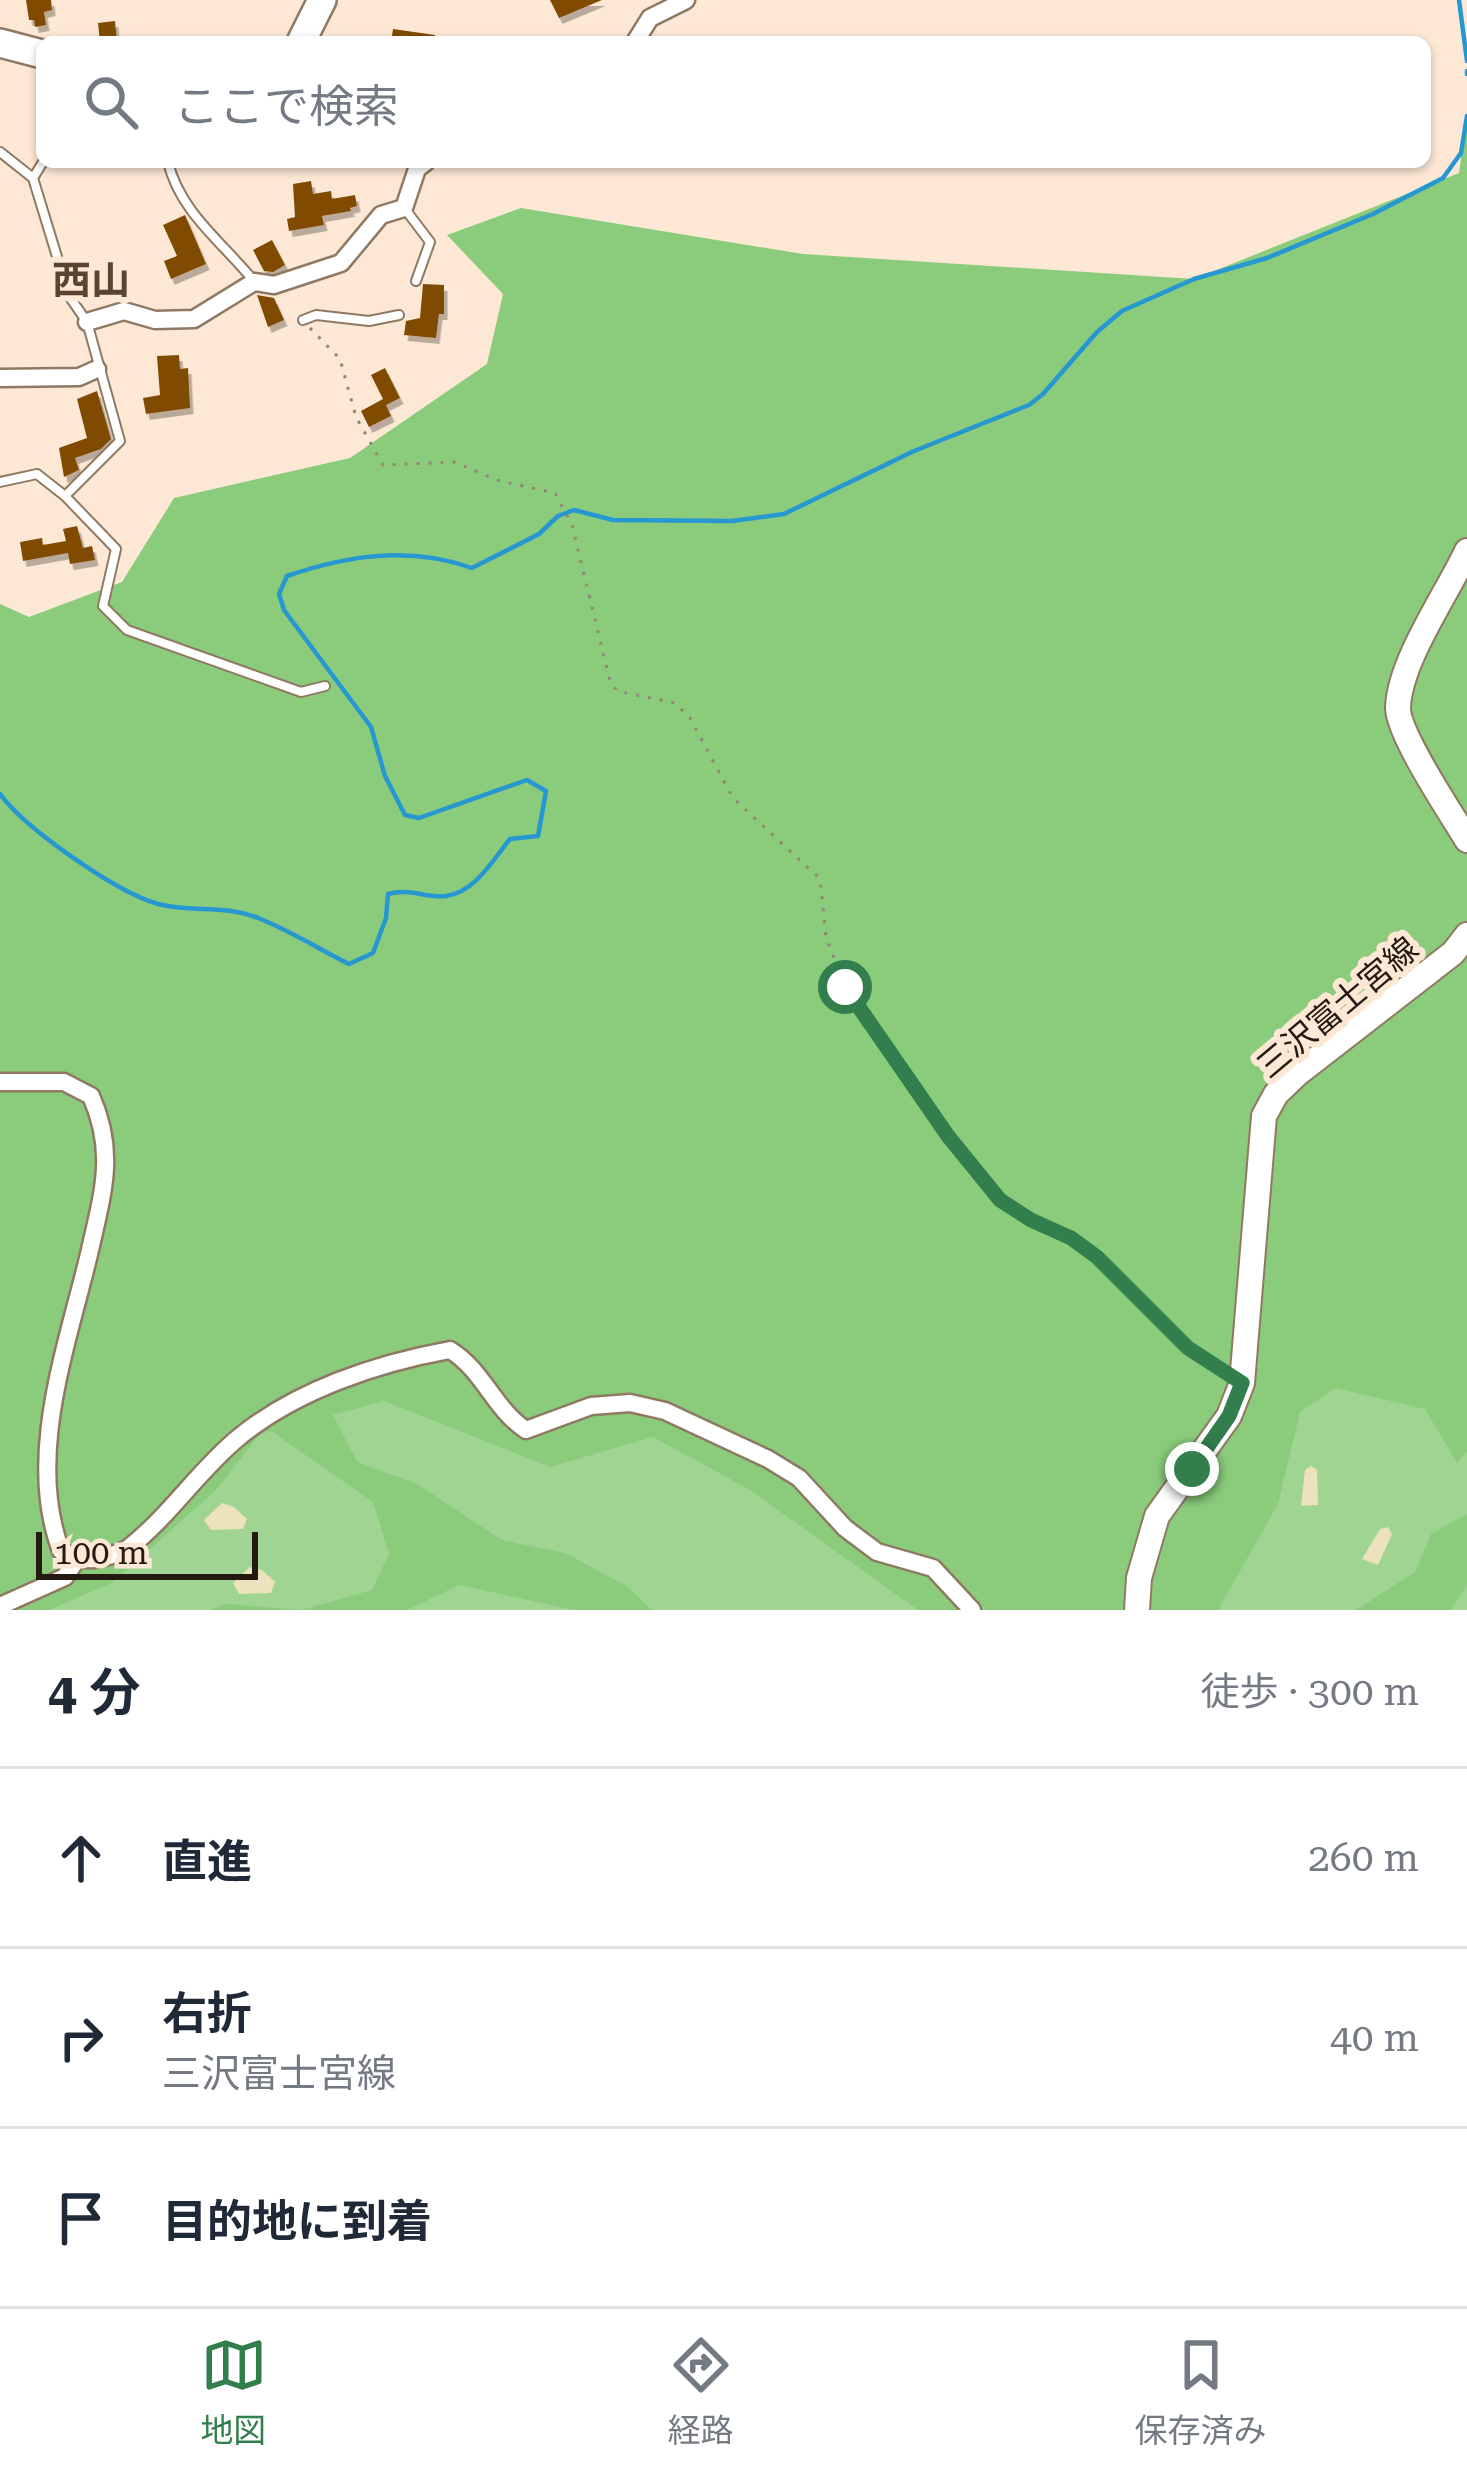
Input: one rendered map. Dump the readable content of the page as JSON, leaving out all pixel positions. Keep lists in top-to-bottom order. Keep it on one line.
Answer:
{"streets":{"main road":["三沢富士宮線"]},"districts":["西山"],"scale_bar":"100 m","page":{"search":"ここで検索","scale":"100 m","heading":["4 分","徒歩 · 300 m"],"list":[["直進","260 m"],["右折","三沢富士宮線","40 m"],"目的地に到着"],"nav":["地図","経路","保存済み"]}}
